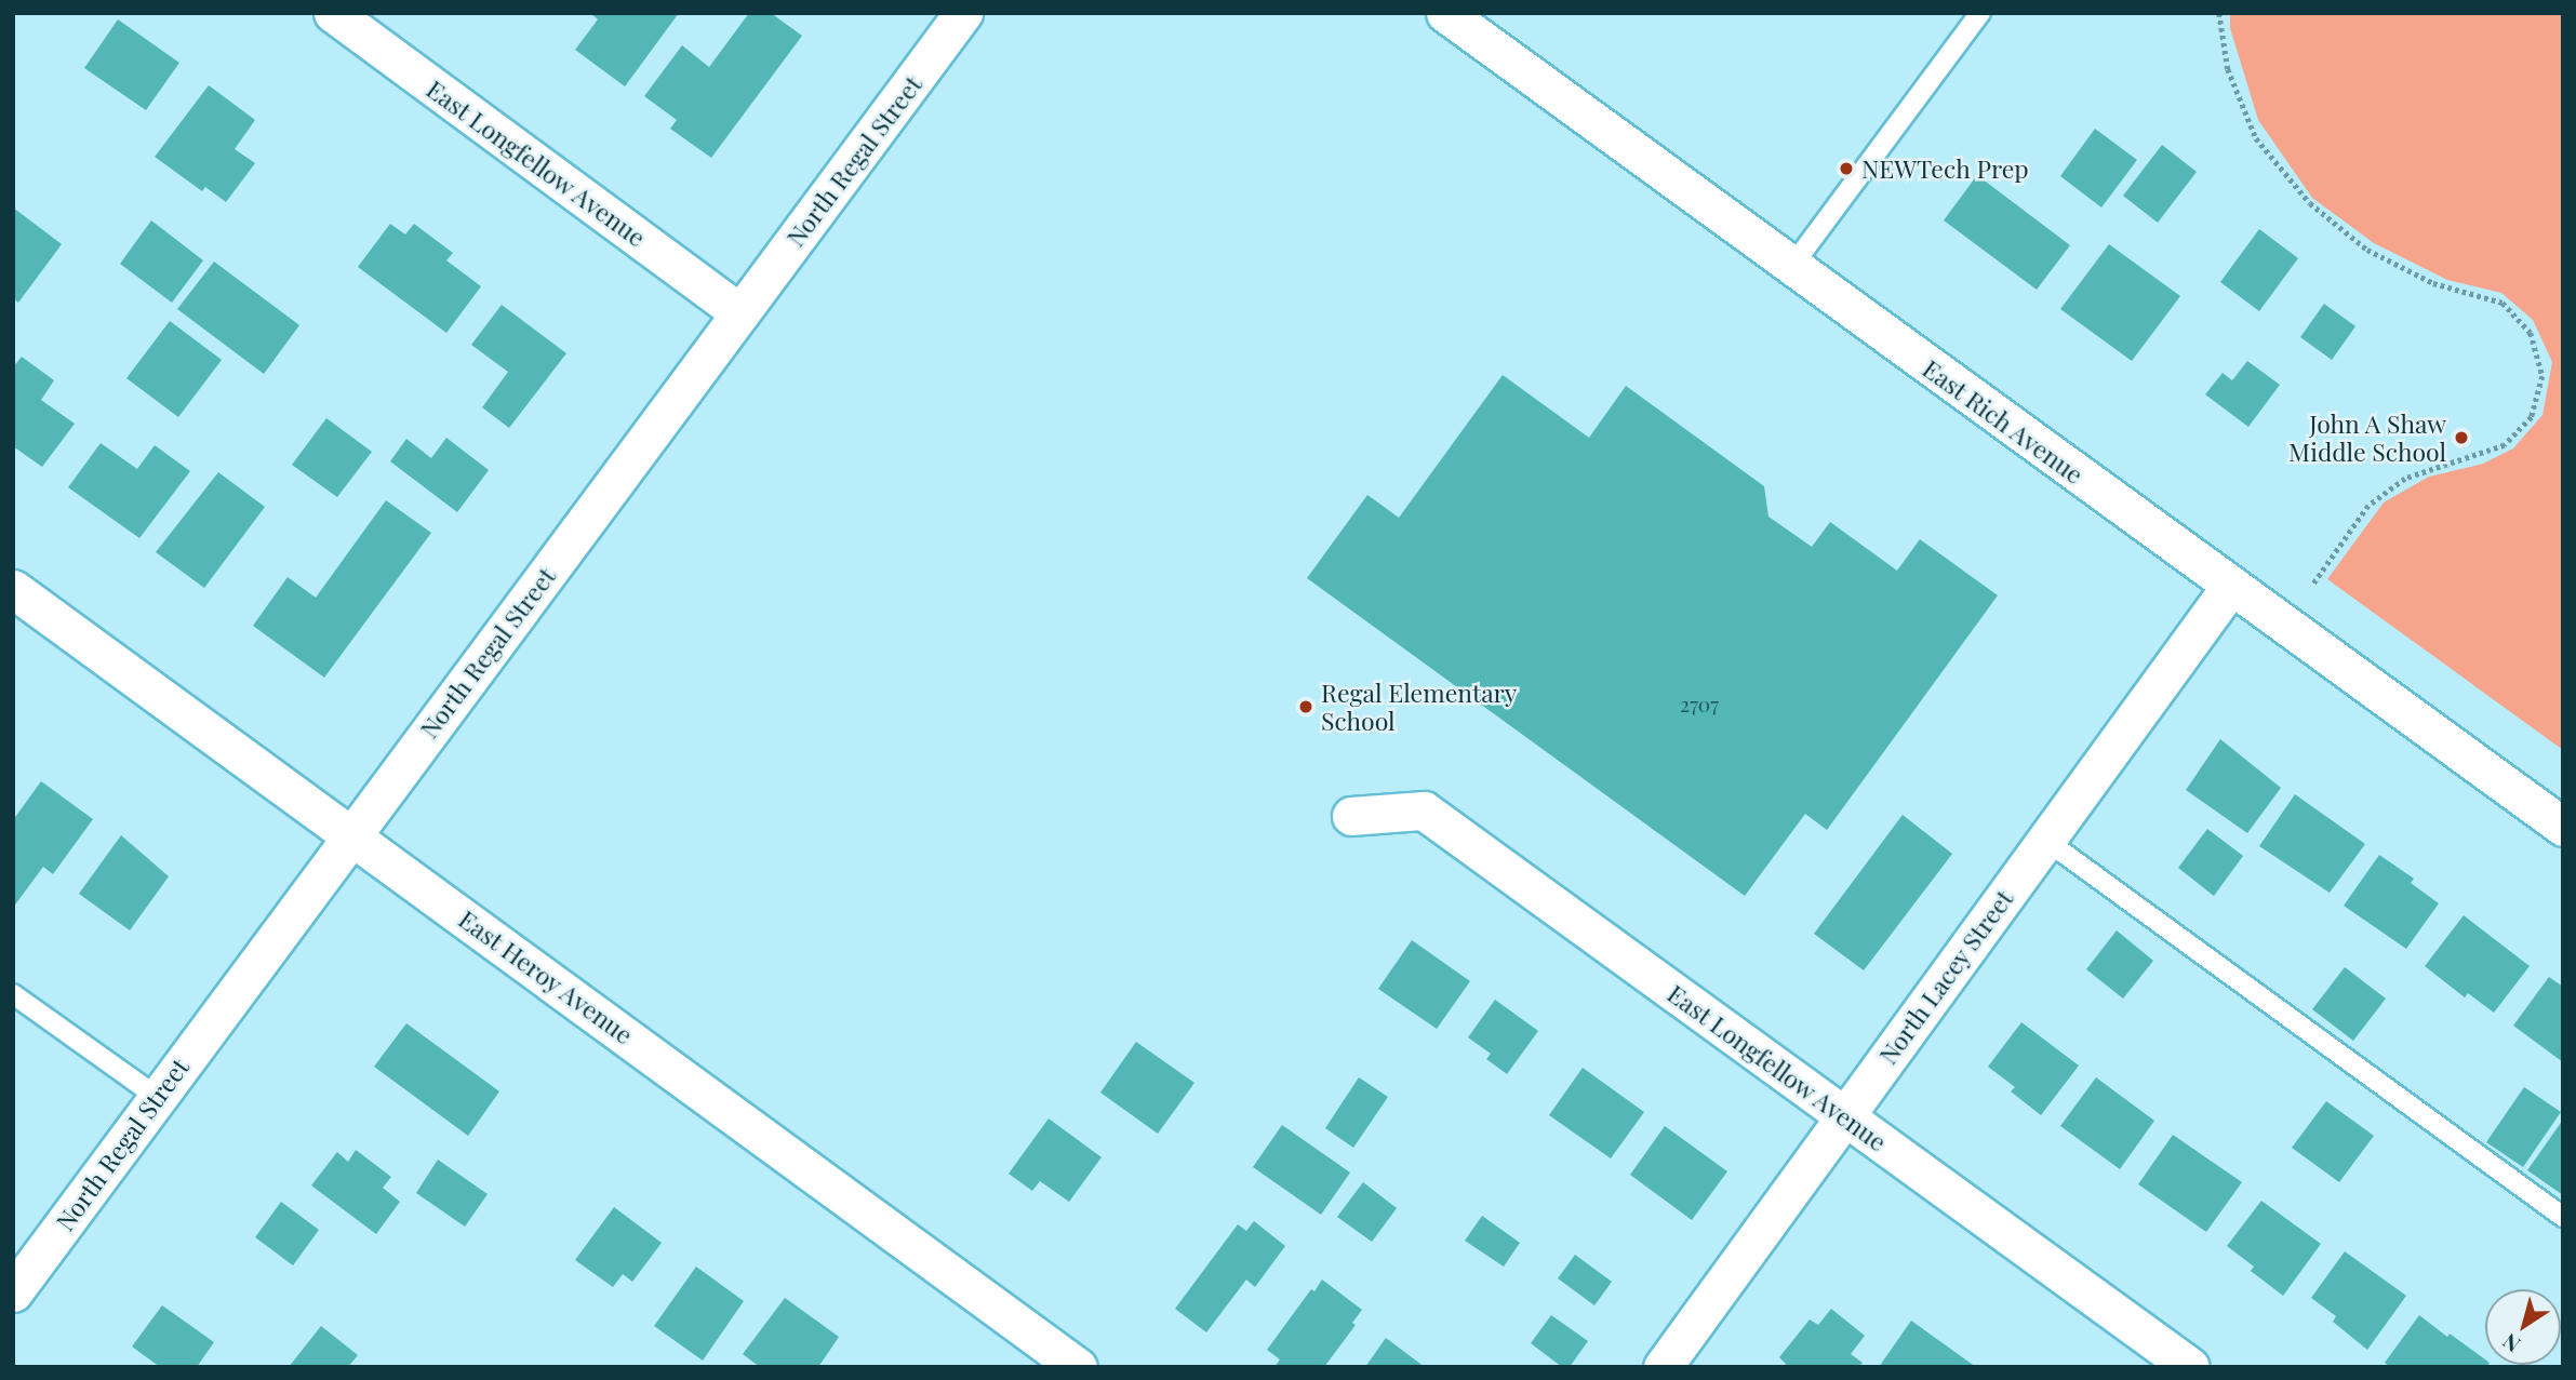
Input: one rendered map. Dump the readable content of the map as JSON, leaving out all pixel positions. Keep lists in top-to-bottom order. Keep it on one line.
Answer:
{"streets":{"street":["North Regal Street","East Longfellow Avenue","East Rich Avenue","East Heroy Avenue","North Lacey Street"]},"crossings":[["North Regal Street","East Longfellow Avenue"],["North Regal Street","East Heroy Avenue"],["East Longfellow Avenue","North Lacey Street"],["East Rich Avenue","North Lacey Street"]],"places":["NEWTech Prep","John A Shaw Middle School","Regal Elementary School"],"house_numbers":["2707"],"north":"bottom left"}
